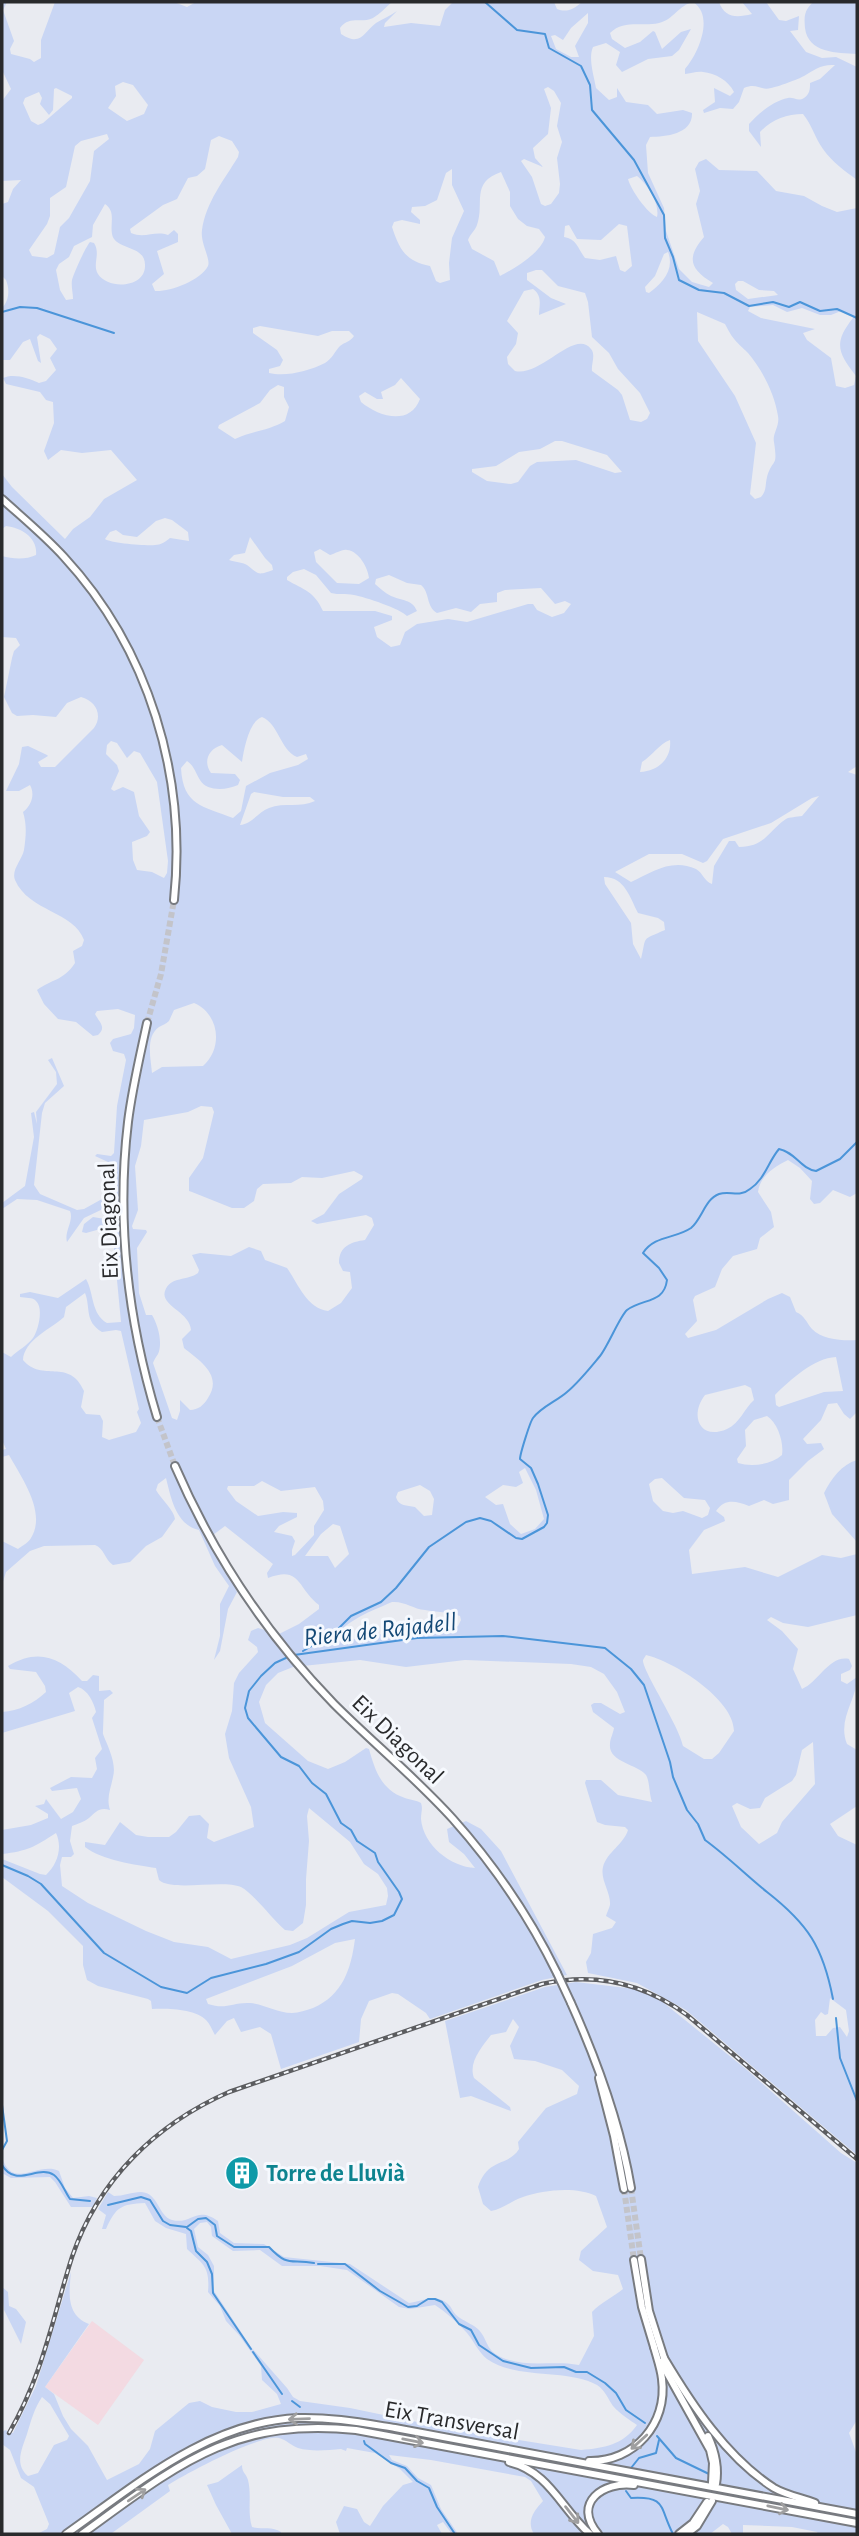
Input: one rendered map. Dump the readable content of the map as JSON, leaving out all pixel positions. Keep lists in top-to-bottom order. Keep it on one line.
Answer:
{"streets":{"highway":["Eix Diagonal","Eix Transversal"]},"water":["Riera de Rajadell"],"places":{"building":["Torre de Lluvià"]}}
